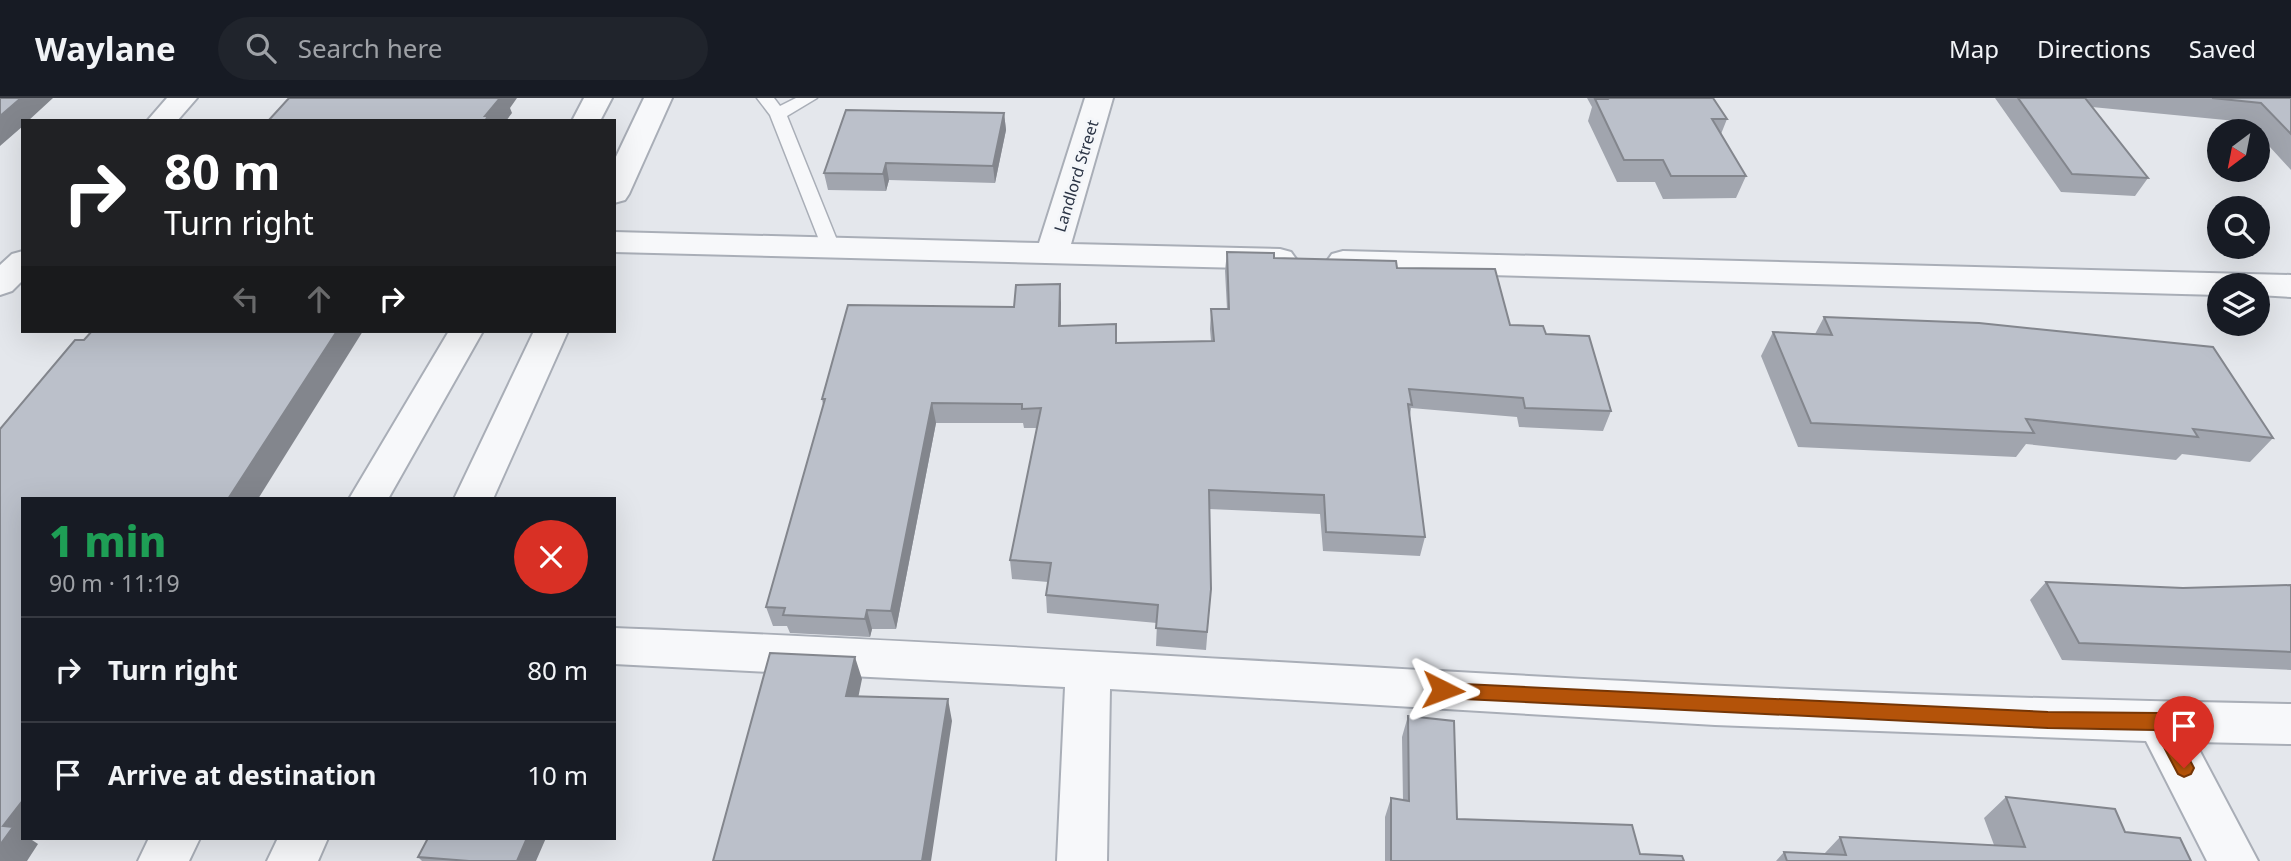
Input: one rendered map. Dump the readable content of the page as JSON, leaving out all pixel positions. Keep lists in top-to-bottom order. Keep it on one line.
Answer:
{"streets":{"street":["Landlord Street"]},"north":"bottom left","page":{"header":"Waylane","search":"Search here","nav":["Map","Directions","Saved"],"turn":["80 m","Turn right"],"heading":["1 min","90 m · 11:19"],"list":[{"name":"Turn right","value":"80 m"},{"name":"Arrive at destination","value":"10 m"}]}}
